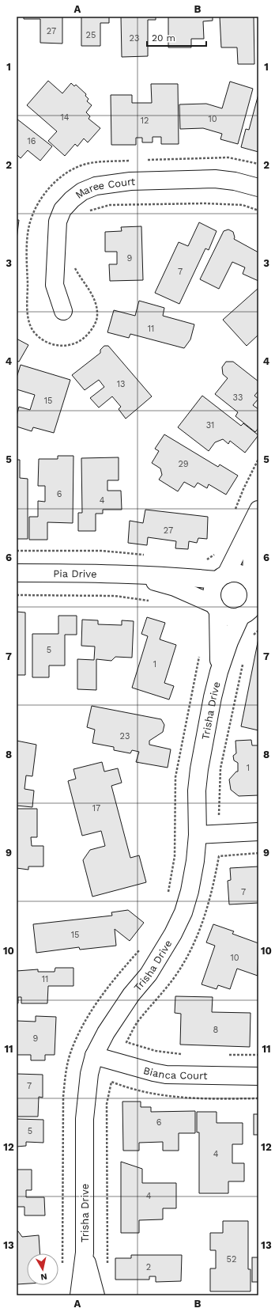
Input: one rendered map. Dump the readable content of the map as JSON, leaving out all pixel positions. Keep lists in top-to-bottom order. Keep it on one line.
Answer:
{"streets":{"street":["Maree Court","Pia Drive","Trisha Drive","Bianca Court"]},"crossings":[["Pia Drive","Trisha Drive"],["Trisha Drive","Bianca Court"]],"house_numbers":["27","25","23","14","10","12","16","9","7","11","13","33","15","31","29","6","4","27","5","1","23","1","17","7","15","10","11","8","9","7","6","5","4","4","52","2"],"scale_bar":"20 m","north":"bottom","grid":{"columns":["A","B"],"rows":["1","2","3","4","5","6","7","8","9","10","11","12","13"]}}
